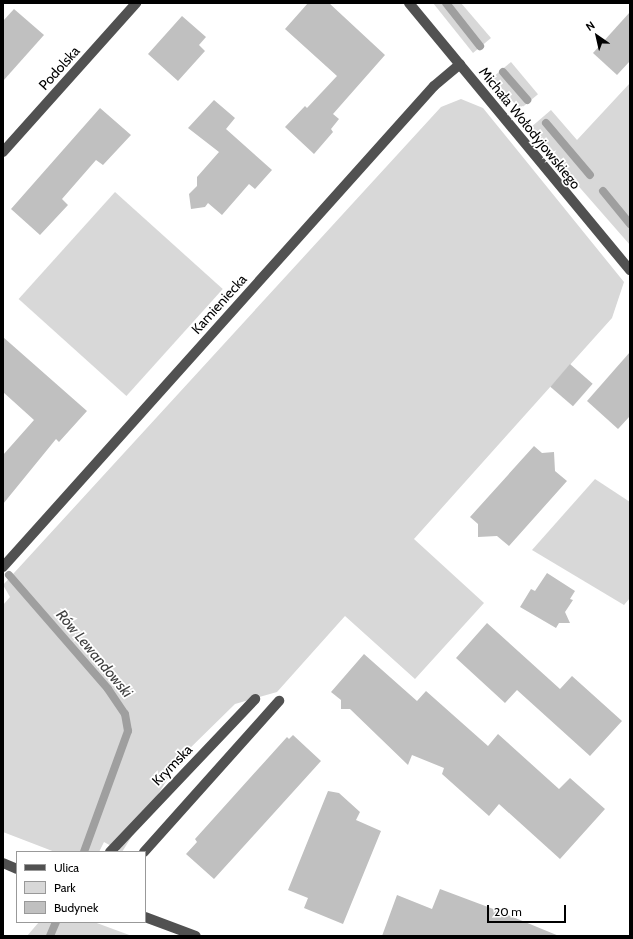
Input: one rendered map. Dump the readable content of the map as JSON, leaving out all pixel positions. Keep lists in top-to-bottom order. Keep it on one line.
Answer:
{"streets":{"street":["Podolska","Michała Wołodyjowskiego","Kamieniecka","Krymska"]},"crossings":[["Michała Wołodyjowskiego","Kamieniecka"]],"water":["Rów Lewandowski"],"legend":["Ulica","Park","Budynek"],"scale_bar":"20 m","north":"top left"}
